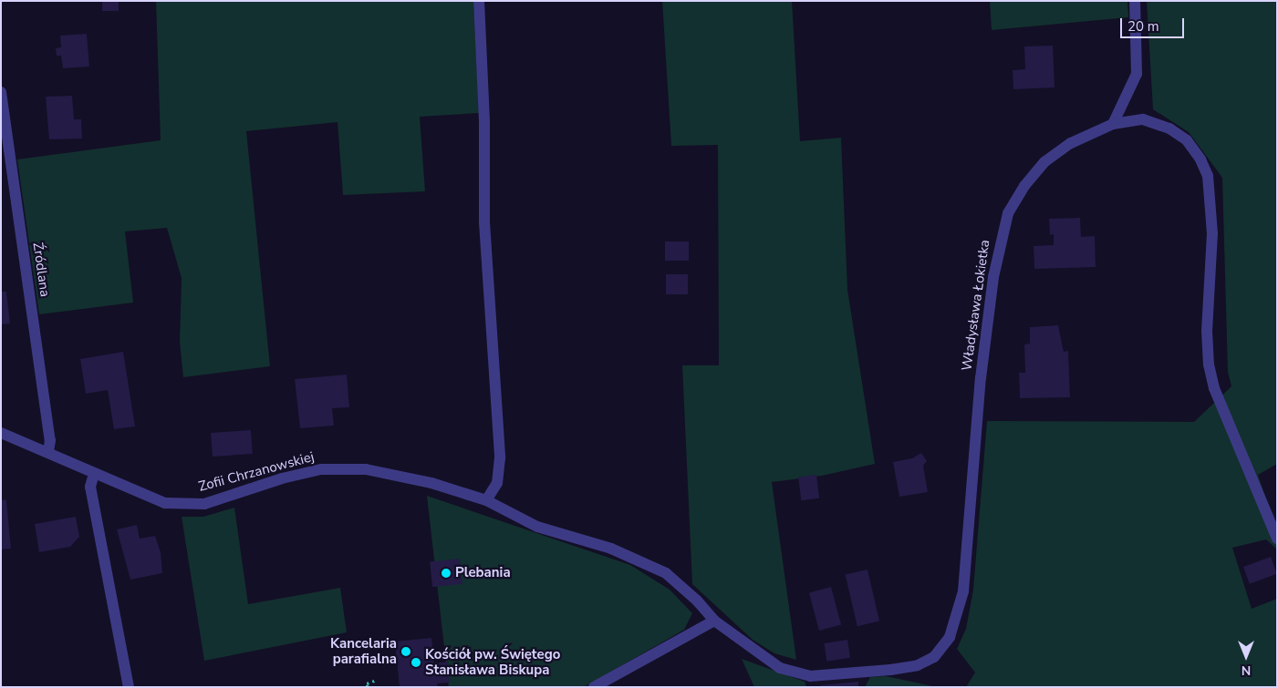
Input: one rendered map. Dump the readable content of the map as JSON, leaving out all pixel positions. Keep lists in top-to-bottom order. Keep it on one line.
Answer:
{"streets":{"street":["Źródlana","Władysława Łokietka","Zofii Chrzanowskiej"]},"crossings":[["Źródlana","Zofii Chrzanowskiej"],["Władysława Łokietka","Zofii Chrzanowskiej"]],"places":["Plebania","Kancelaria parafialna","Kościół pw. Świętego Stanisława Biskupa"],"scale_bar":"20 m","north":"bottom"}
